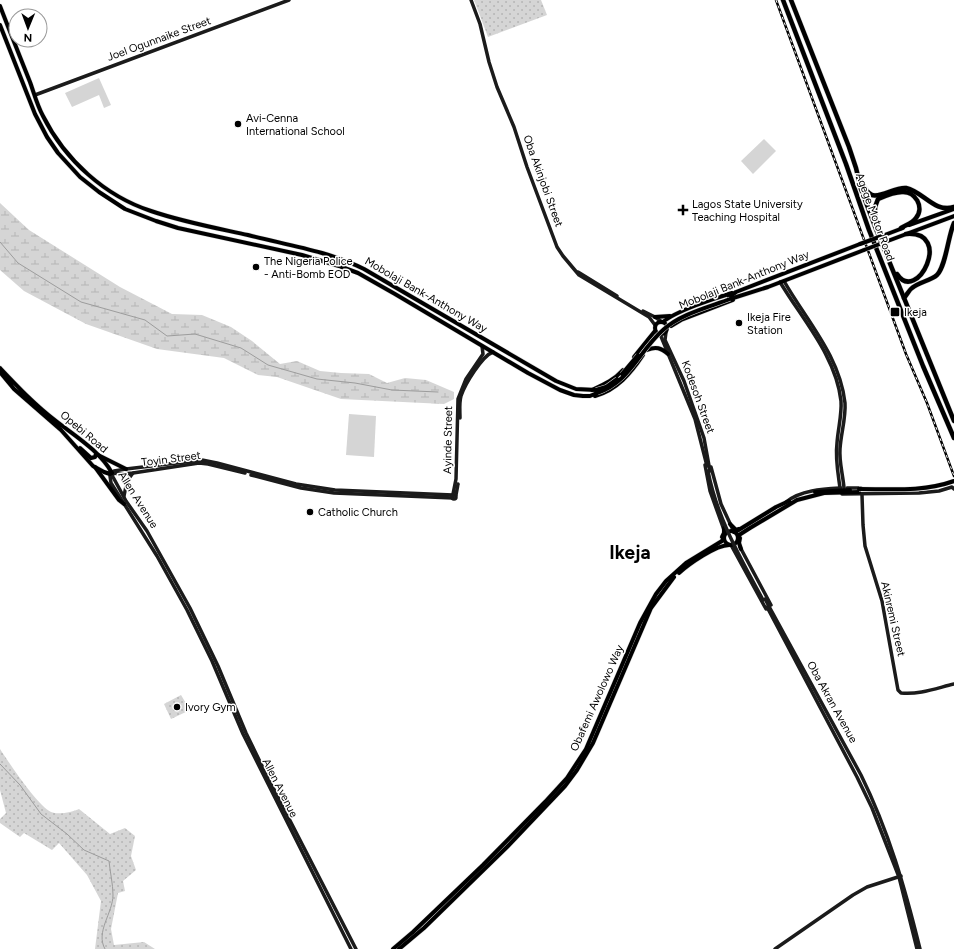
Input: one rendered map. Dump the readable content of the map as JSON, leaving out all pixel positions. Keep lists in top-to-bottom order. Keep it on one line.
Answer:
{"streets":{"highway":["Agege Motor Road"],"main road":["Mobolaji Bank-Anthony Way","Opebi Road","Obafemi Awolowo Way"],"street":["Joel Ogunnaike Street","Oba Akinjobi Street","Kodesoh Street","Ayinde Street","Toyin Street","Allen Avenue","Akinremi Street","Oba Akran Avenue"]},"crossings":[["Joel Ogunnaike Street","Mobolaji Bank-Anthony Way"],["Oba Akinjobi Street","Kodesoh Street"],["Mobolaji Bank-Anthony Way","Ayinde Street"],["Kodesoh Street","Oba Akran Avenue"],["Opebi Road","Toyin Street"],["Opebi Road","Allen Avenue"],["Ayinde Street","Toyin Street"],["Toyin Street","Allen Avenue"]],"districts":["Ikeja"],"places":{"other":["Avi-Cenna International School","The Nigeria Police - Anti-Bomb EOD","Ikeja Fire Station","Catholic Church","Ivory Gym"],"health":["Lagos State University Teaching Hospital"],"transit":["Ikeja"]},"north":"bottom"}
